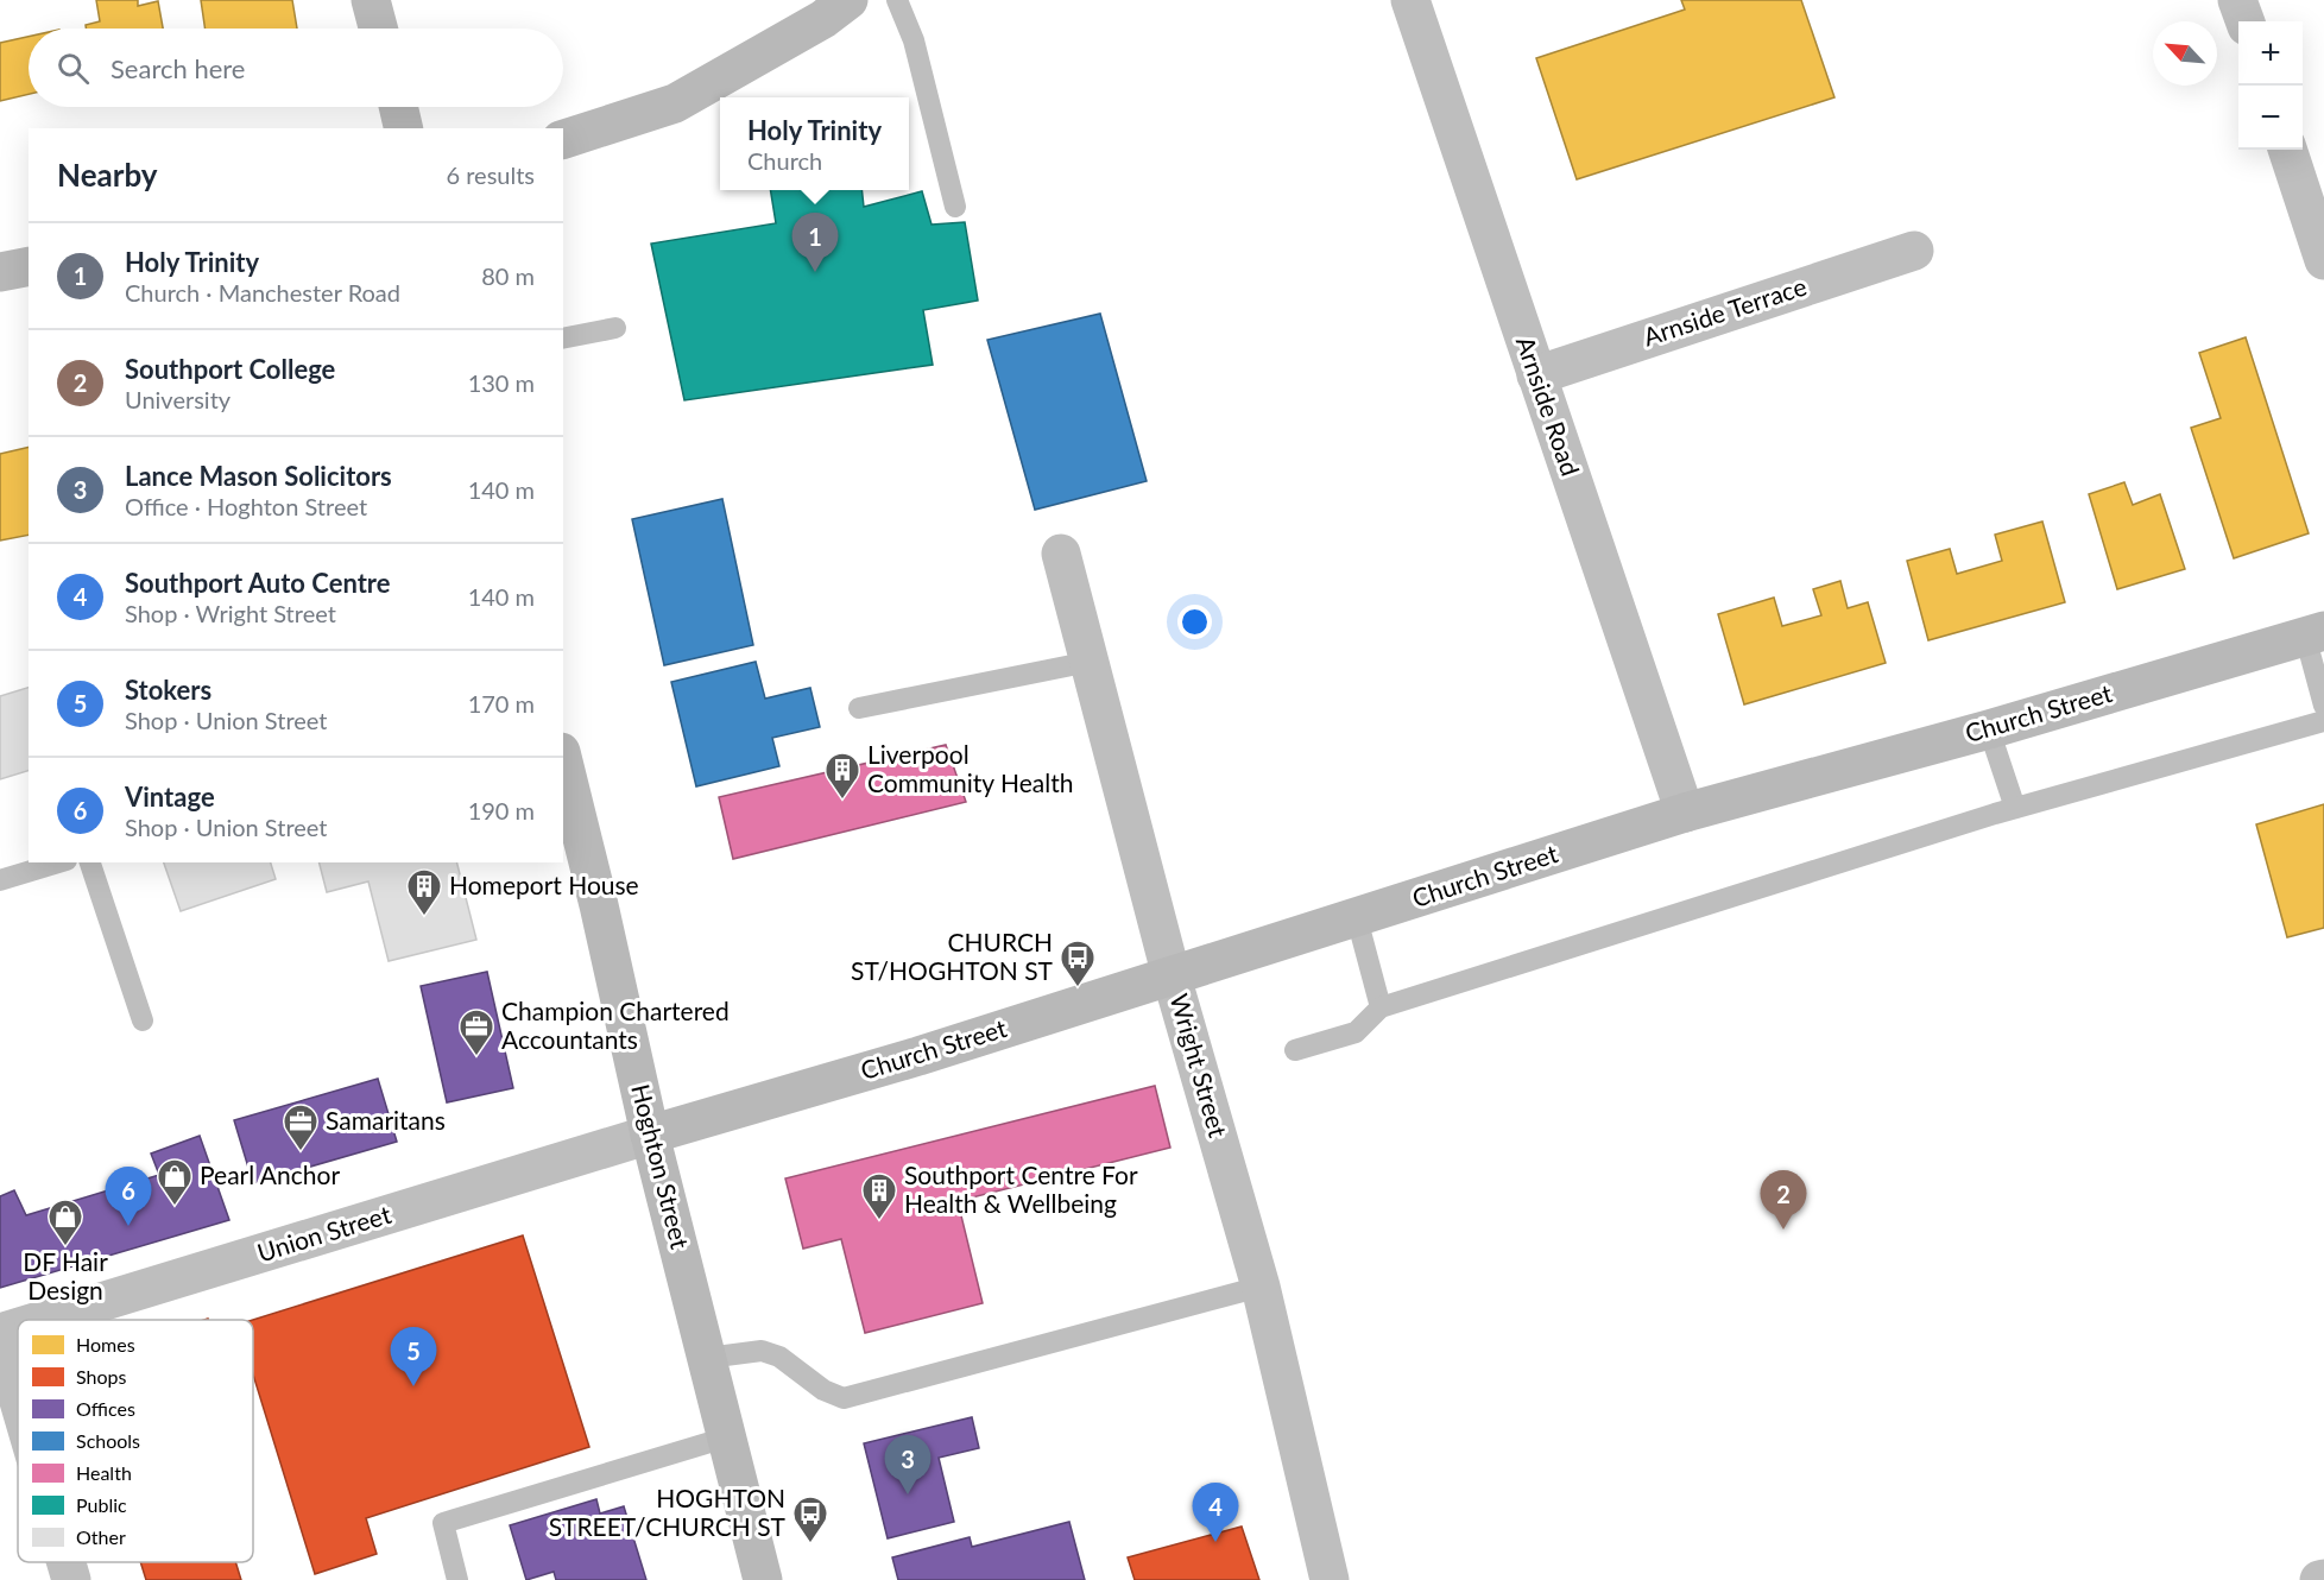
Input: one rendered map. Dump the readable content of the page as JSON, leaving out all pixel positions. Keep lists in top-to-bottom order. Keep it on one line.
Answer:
{"streets":{"street":["Arnside Terrace","Arnside Road","Church Street","Wright Street","Hoghton Street","Union Street"]},"crossings":[["Arnside Terrace","Arnside Road"],["Arnside Road","Church Street"],["Church Street","Wright Street"],["Church Street","Hoghton Street"],["Church Street","Union Street"],["Hoghton Street","Union Street"]],"places":{"building":["Liverpool Community Health","Homeport House","Southport Centre For Health & Wellbeing"],"bus stop":["CHURCH ST/HOGHTON ST","HOGHTON STREET/CHURCH ST"],"office":["Champion Chartered Accountants","Samaritans"],"shop":["Pearl Anchor","DF Hair Design"]},"legend":["Homes","Shops","Offices","Schools","Health","Public","Other"],"north":"top left","page":{"map_buttons":["+","−"],"search":"Search here","popup":["Holy Trinity","Church"],"heading":["Nearby","6 results"],"pins":["1","6","2","5","3","4"],"list":[{"mark":"1","name":"Holy Trinity","note":"Church · Manchester Road","value":"80 m"},{"mark":"2","name":"Southport College","note":"University","value":"130 m"},{"mark":"3","name":"Lance Mason Solicitors","note":"Office · Hoghton Street","value":"140 m"},{"mark":"4","name":"Southport Auto Centre","note":"Shop · Wright Street","value":"140 m"},{"mark":"5","name":"Stokers","note":"Shop · Union Street","value":"170 m"},{"mark":"6","name":"Vintage","note":"Shop · Union Street","value":"190 m"}]}}
